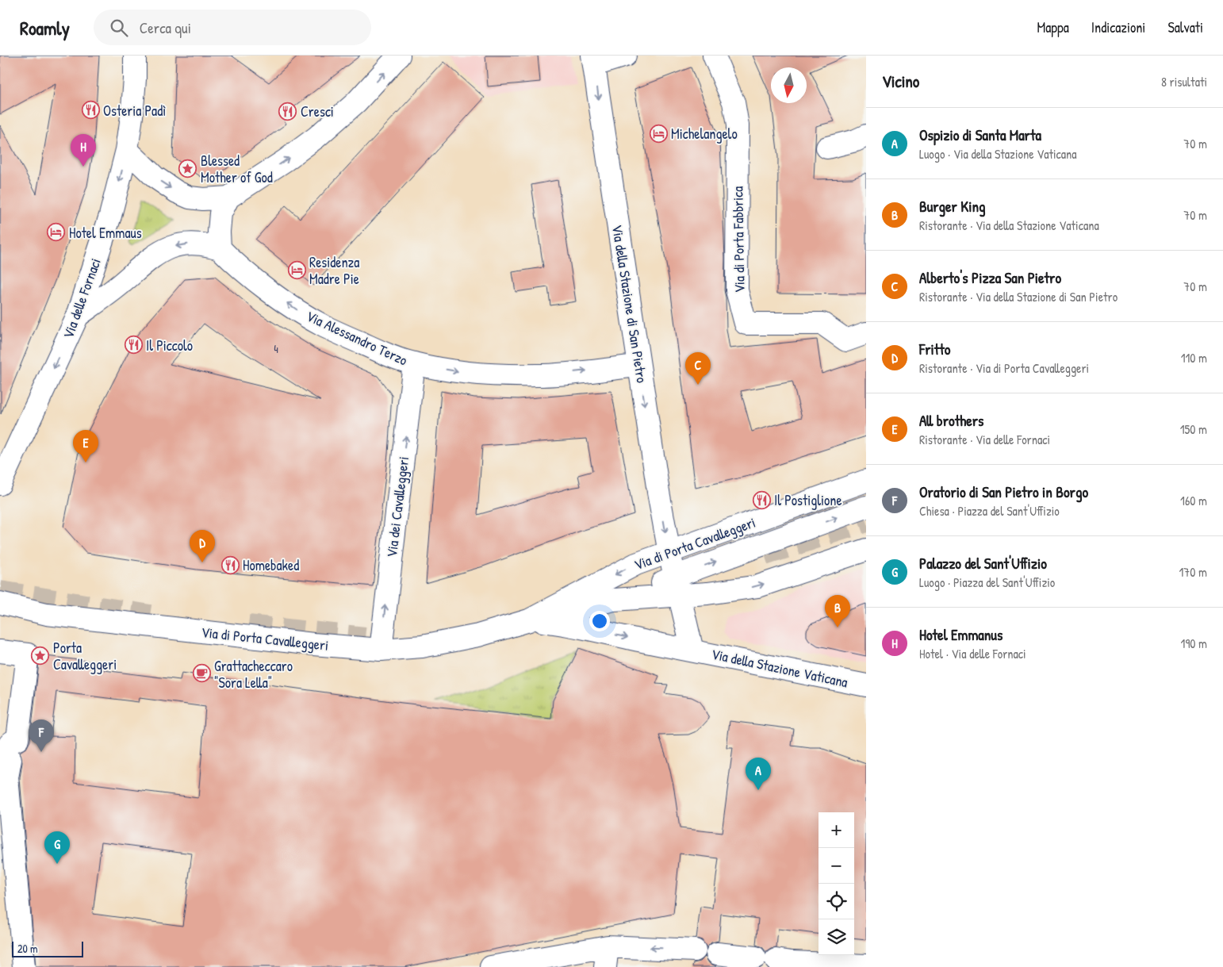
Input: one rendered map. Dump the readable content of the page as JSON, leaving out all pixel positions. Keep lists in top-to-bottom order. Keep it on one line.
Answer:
{"streets":{"street":["Via di Porta Fabbrica","Via delle Fornaci","Via della Stazione di San Pietro","Via Alessandro Terzo","Via dei Cavalleggeri","Via di Porta Cavalleggeri","Via della Stazione Vaticana"]},"crossings":[["Via della Stazione di San Pietro","Via Alessandro Terzo"],["Via della Stazione di San Pietro","Via di Porta Cavalleggeri"],["Via della Stazione di San Pietro","Via della Stazione Vaticana"],["Via Alessandro Terzo","Via dei Cavalleggeri"],["Via dei Cavalleggeri","Via di Porta Cavalleggeri"],["Via di Porta Cavalleggeri","Via della Stazione Vaticana"]],"one_way":["Via delle Fornaci","Via della Stazione di San Pietro","Via dei Cavalleggeri","Via della Stazione Vaticana"],"places":{"restaurant":["Osteria Padì","Cresci","Il Piccolo","Il Postiglione","Homebaked"],"hotel":["Michelangelo","Hotel Emmaus","Residenza Madre Pie"],"place":["Blessed Mother of God","Porta Cavalleggeri"],"cafe":["Grattacheccaro \"Sora Lella\""]},"house_numbers":["4"],"scale_bar":"20 m","north":"bottom","page":{"header":"Roamly","search":"Cerca qui","nav":["Mappa","Indicazioni","Salvati"],"heading":["Vicino","8 risultati"],"list":[{"mark":"A","name":"Ospizio di Santa Marta","note":"Luogo · Via della Stazione Vaticana","value":"70 m"},{"mark":"B","name":"Burger King","note":"Ristorante · Via della Stazione Vaticana","value":"70 m"},{"mark":"C","name":"Alberto's Pizza San Pietro","note":"Ristorante · Via della Stazione di San Pietro","value":"70 m"},{"mark":"D","name":"Fritto","note":"Ristorante · Via di Porta Cavalleggeri","value":"110 m"},{"mark":"E","name":"All brothers","note":"Ristorante · Via delle Fornaci","value":"150 m"},{"mark":"F","name":"Oratorio di San Pietro in Borgo","note":"Chiesa · Piazza del Sant'Uffizio","value":"160 m"},{"mark":"G","name":"Palazzo del Sant'Uffizio","note":"Luogo · Piazza del Sant'Uffizio","value":"170 m"},{"mark":"H","name":"Hotel Emmanus","note":"Hotel · Via delle Fornaci","value":"190 m"}],"pins":["H","C","E","D","B","F","A","G"],"map_buttons":["+","−"],"scale":"20 m"}}
